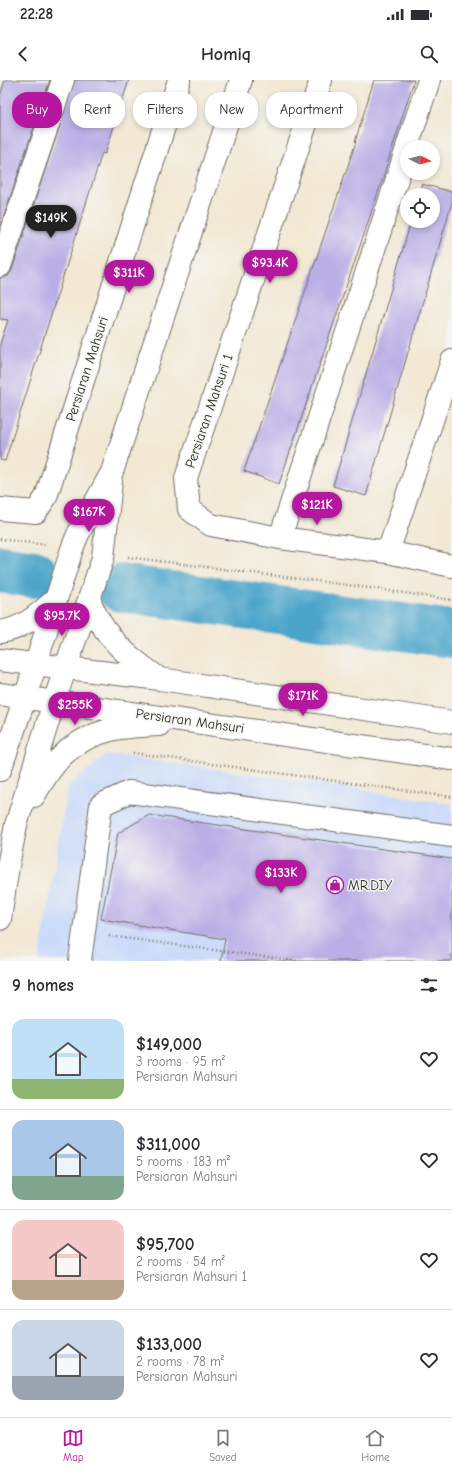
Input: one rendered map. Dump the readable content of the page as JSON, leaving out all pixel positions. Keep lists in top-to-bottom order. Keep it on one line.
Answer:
{"streets":{"street":["Persiaran Mahsuri","Persiaran Mahsuri 1"]},"places":{"shop":["MR.DIY"]},"north":"right","page":{"status":"22:28","header":"Homiq","chip":["Buy","Rent","Filters","New","Apartment"],"price":["$149K","$93.4K","$311K","$121K","$167K","$95.7K","$171K","$255K","$133K"],"heading":"9 homes","list":[{"name":"$149,000","note":"3 rooms · 95 m² · Persiaran Mahsuri"},{"name":"$311,000","note":"5 rooms · 183 m² · Persiaran Mahsuri"},{"name":"$95,700","note":"2 rooms · 54 m² · Persiaran Mahsuri 1"},{"name":"$133,000","note":"2 rooms · 78 m² · Persiaran Mahsuri"}],"tabs":["Map","Saved","Home"]}}
